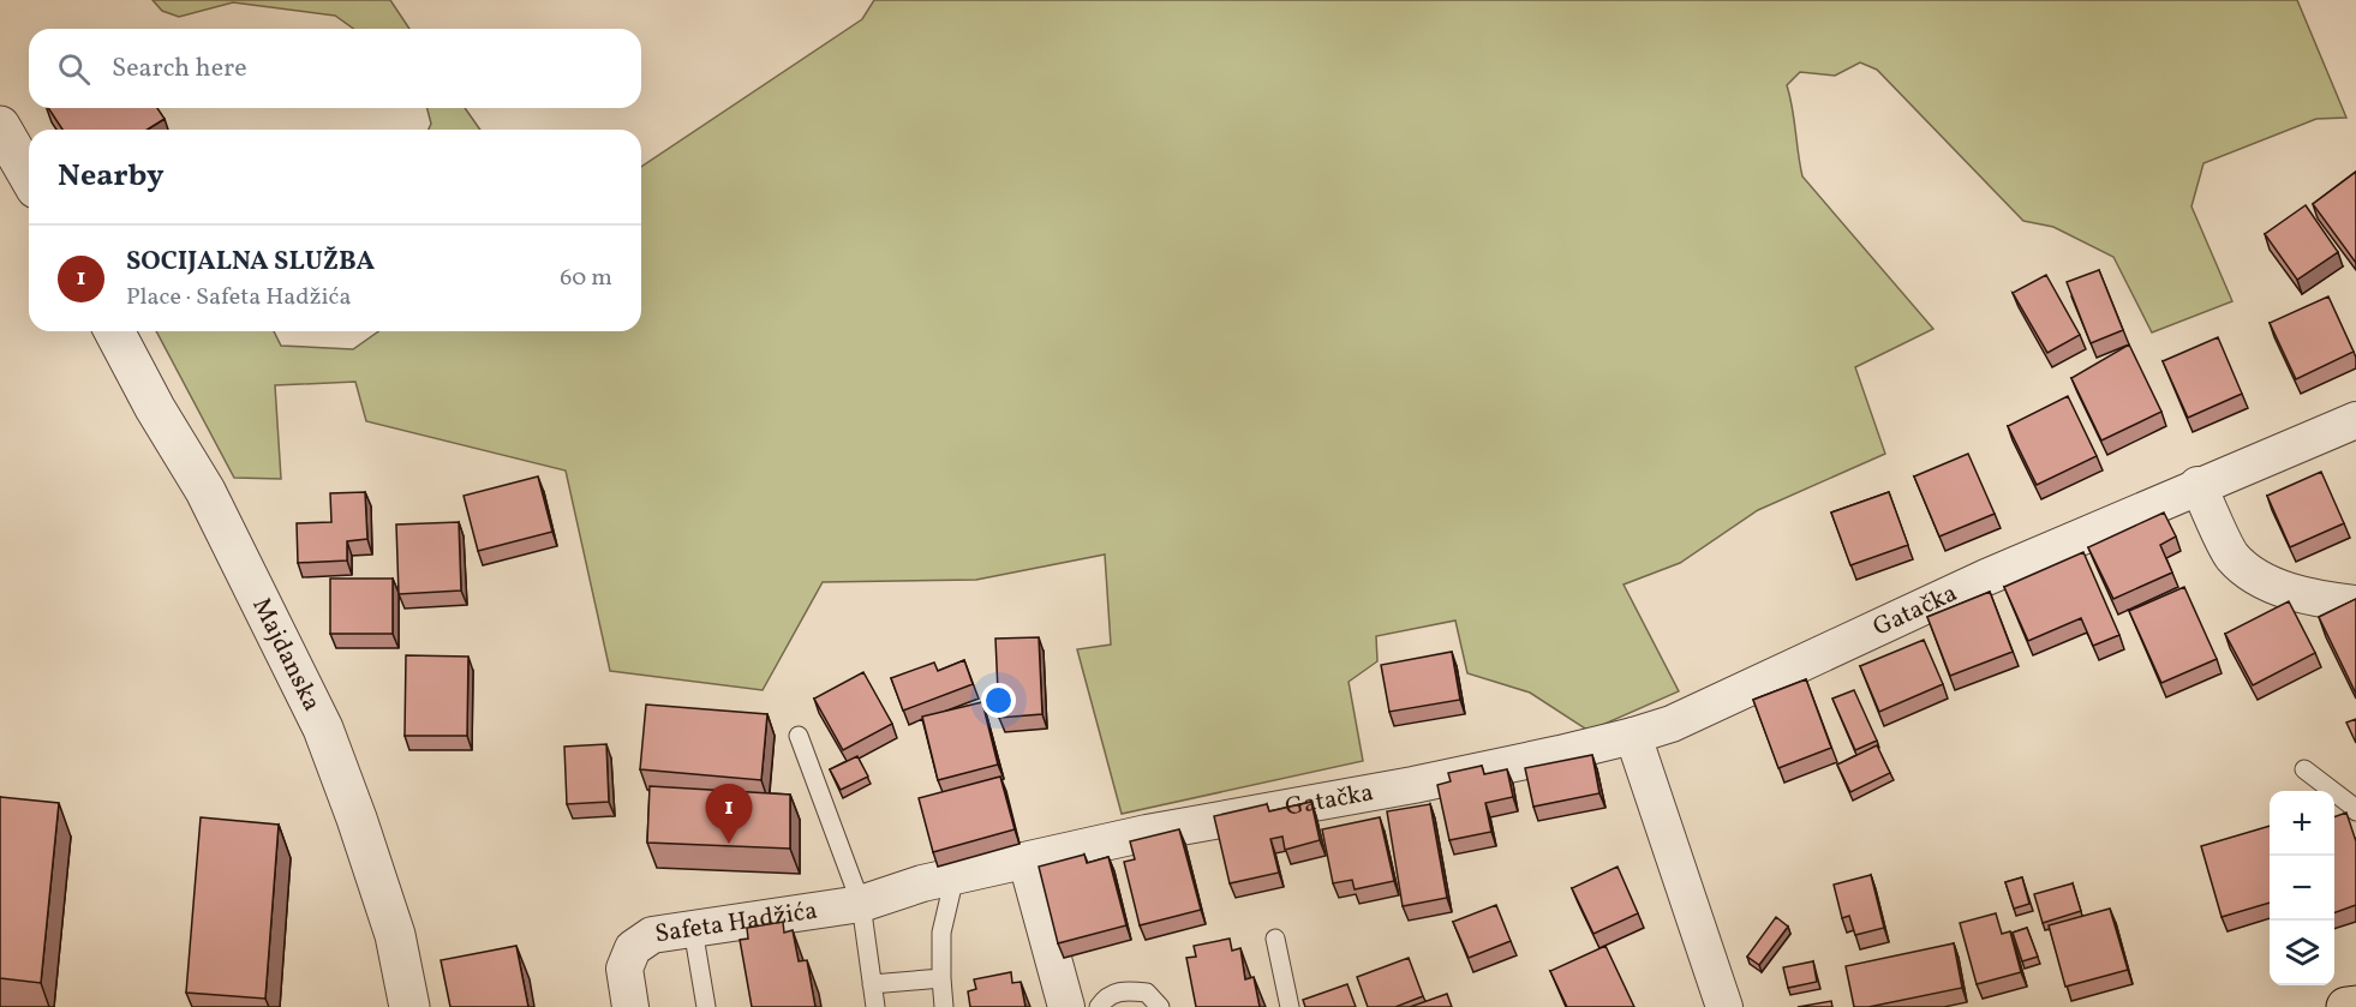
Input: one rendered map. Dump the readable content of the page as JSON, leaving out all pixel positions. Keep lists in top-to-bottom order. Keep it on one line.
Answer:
{"streets":{"street":["Gatačka","Majdanska","Safeta Hadžića"]},"crossings":[["Gatačka","Safeta Hadžića"]],"page":{"search":"Search here","heading":"Nearby","list":[{"mark":"1","name":"SOCIJALNA SLUŽBA","note":"Place · Safeta Hadžića","value":"60 m"}],"pins":"1","map_buttons":["+","−"]}}
